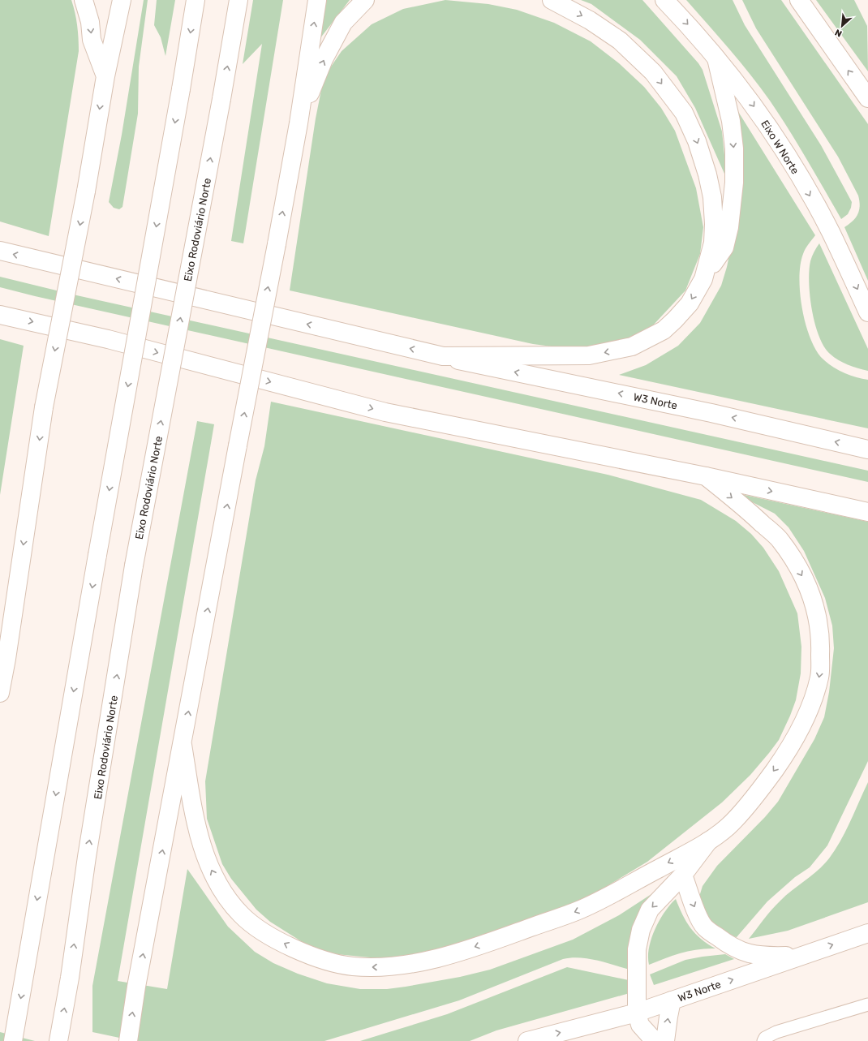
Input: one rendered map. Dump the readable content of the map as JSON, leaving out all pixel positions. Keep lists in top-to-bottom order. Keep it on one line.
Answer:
{"streets":{"main road":["Eixo W Norte","Eixo Rodoviário Norte","W3 Norte"]},"north":"bottom left"}
